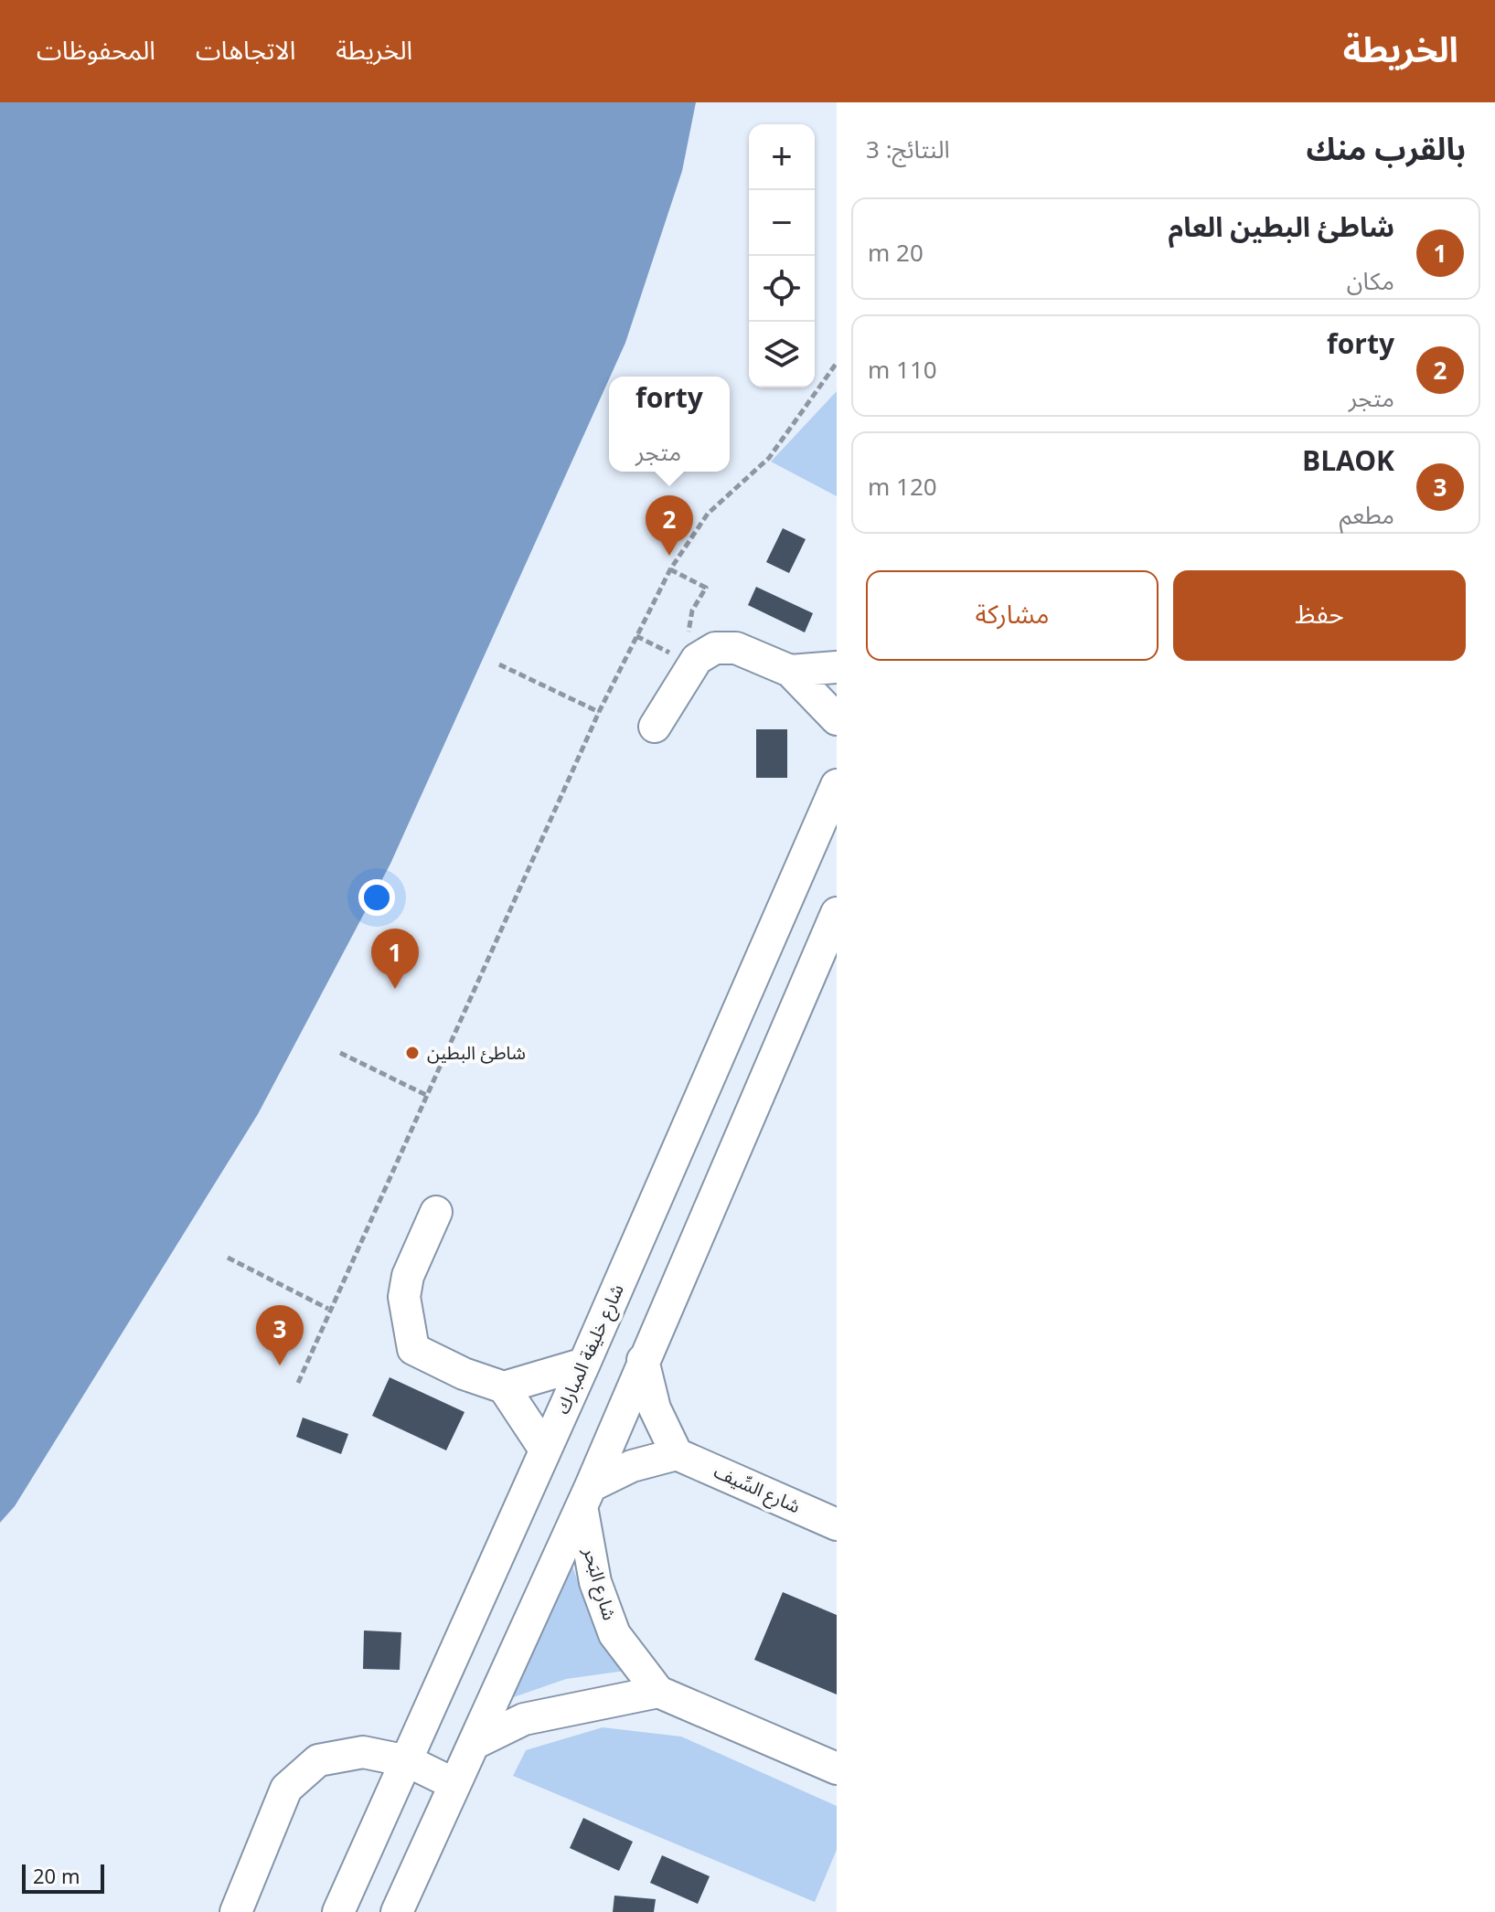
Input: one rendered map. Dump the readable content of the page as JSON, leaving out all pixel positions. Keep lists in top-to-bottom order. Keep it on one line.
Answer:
{"streets":{"street":["شارع خليفة المبارك","شارع السِّيف","شارع البَحر"]},"places":["شاطئ البطين"],"scale_bar":"20 m","page":{"header":"الخريطة","nav":["الخريطة","الاتجاهات","المحفوظات"],"heading":["بالقرب منك","النتائج: 3"],"map_buttons":["+","−"],"list":[{"mark":"1","name":"شاطئ البطين العام","note":"مكان","value":"20 m"},{"mark":"2","name":"forty","note":"متجر","value":"110 m"},{"mark":"3","name":"BLAOK","note":"مطعم","value":"120 m"}],"popup":["forty","متجر"],"pins":["2","1","3"],"buttons":["حفظ","مشاركة"],"scale":"20 m"}}
